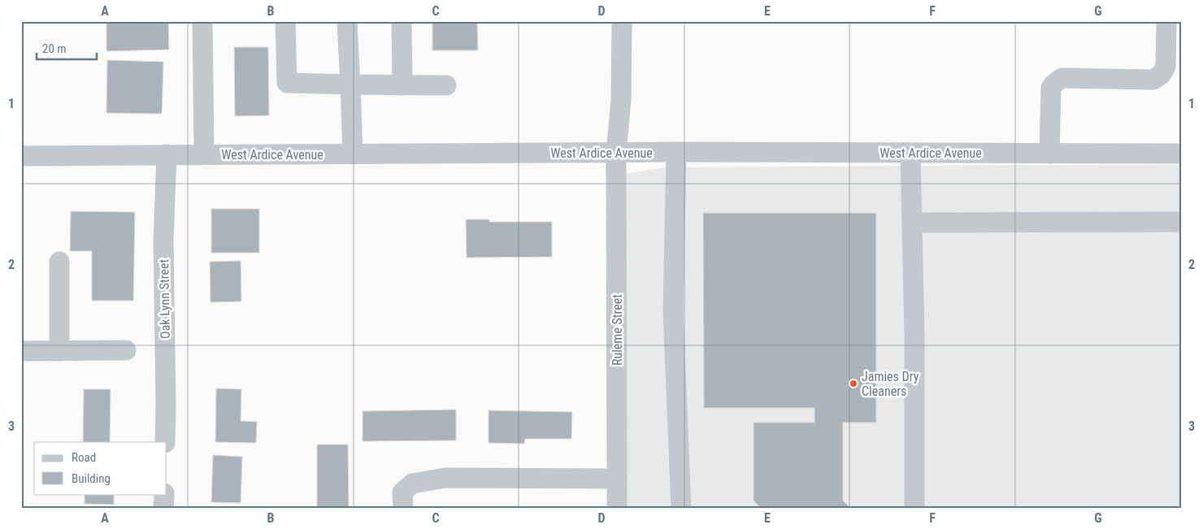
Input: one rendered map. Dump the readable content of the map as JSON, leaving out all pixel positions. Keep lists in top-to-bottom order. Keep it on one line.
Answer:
{"streets":{"street":["West Ardice Avenue","Oak Lynn Street","Ruleme Street"]},"crossings":[["West Ardice Avenue","Oak Lynn Street"],["West Ardice Avenue","Ruleme Street"]],"places":["Jamies Dry Cleaners"],"legend":["Road","Building"],"scale_bar":"20 m","grid":{"columns":["A","B","C","D","E","F","G"],"rows":["1","2","3"]}}
